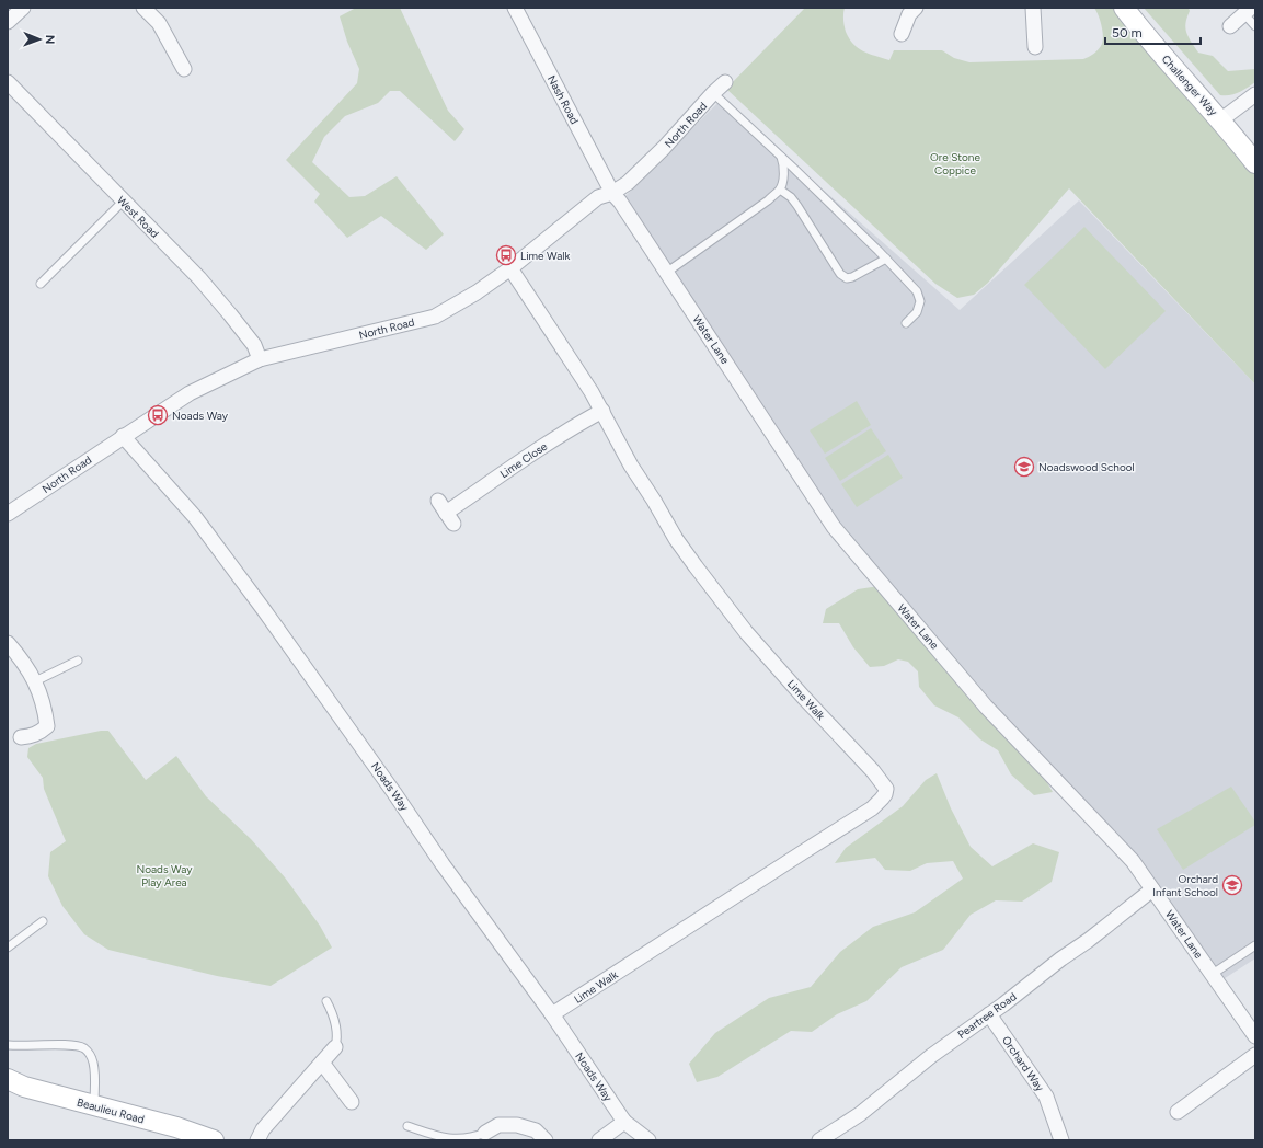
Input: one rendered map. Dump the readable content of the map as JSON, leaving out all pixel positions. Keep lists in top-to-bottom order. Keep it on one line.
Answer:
{"streets":{"street":["Challenger Way","Nash Road","North Road","West Road","Water Lane","Lime Close","Lime Walk","Noads Way","Peartree Road","Orchard Way","Beaulieu Road"]},"crossings":[["Nash Road","North Road"],["Nash Road","Water Lane"],["North Road","West Road"],["North Road","Water Lane"],["North Road","Lime Walk"],["North Road","Noads Way"],["Water Lane","Peartree Road"],["Lime Close","Lime Walk"],["Lime Walk","Noads Way"],["Peartree Road","Orchard Way"]],"parks":["Ore Stone Coppice","Noads Way Play Area"],"places":{"bus stop":["Lime Walk","Noads Way"],"school or university":["Noadswood School","Orchard Infant School"]},"scale_bar":"50 m","north":"right"}
